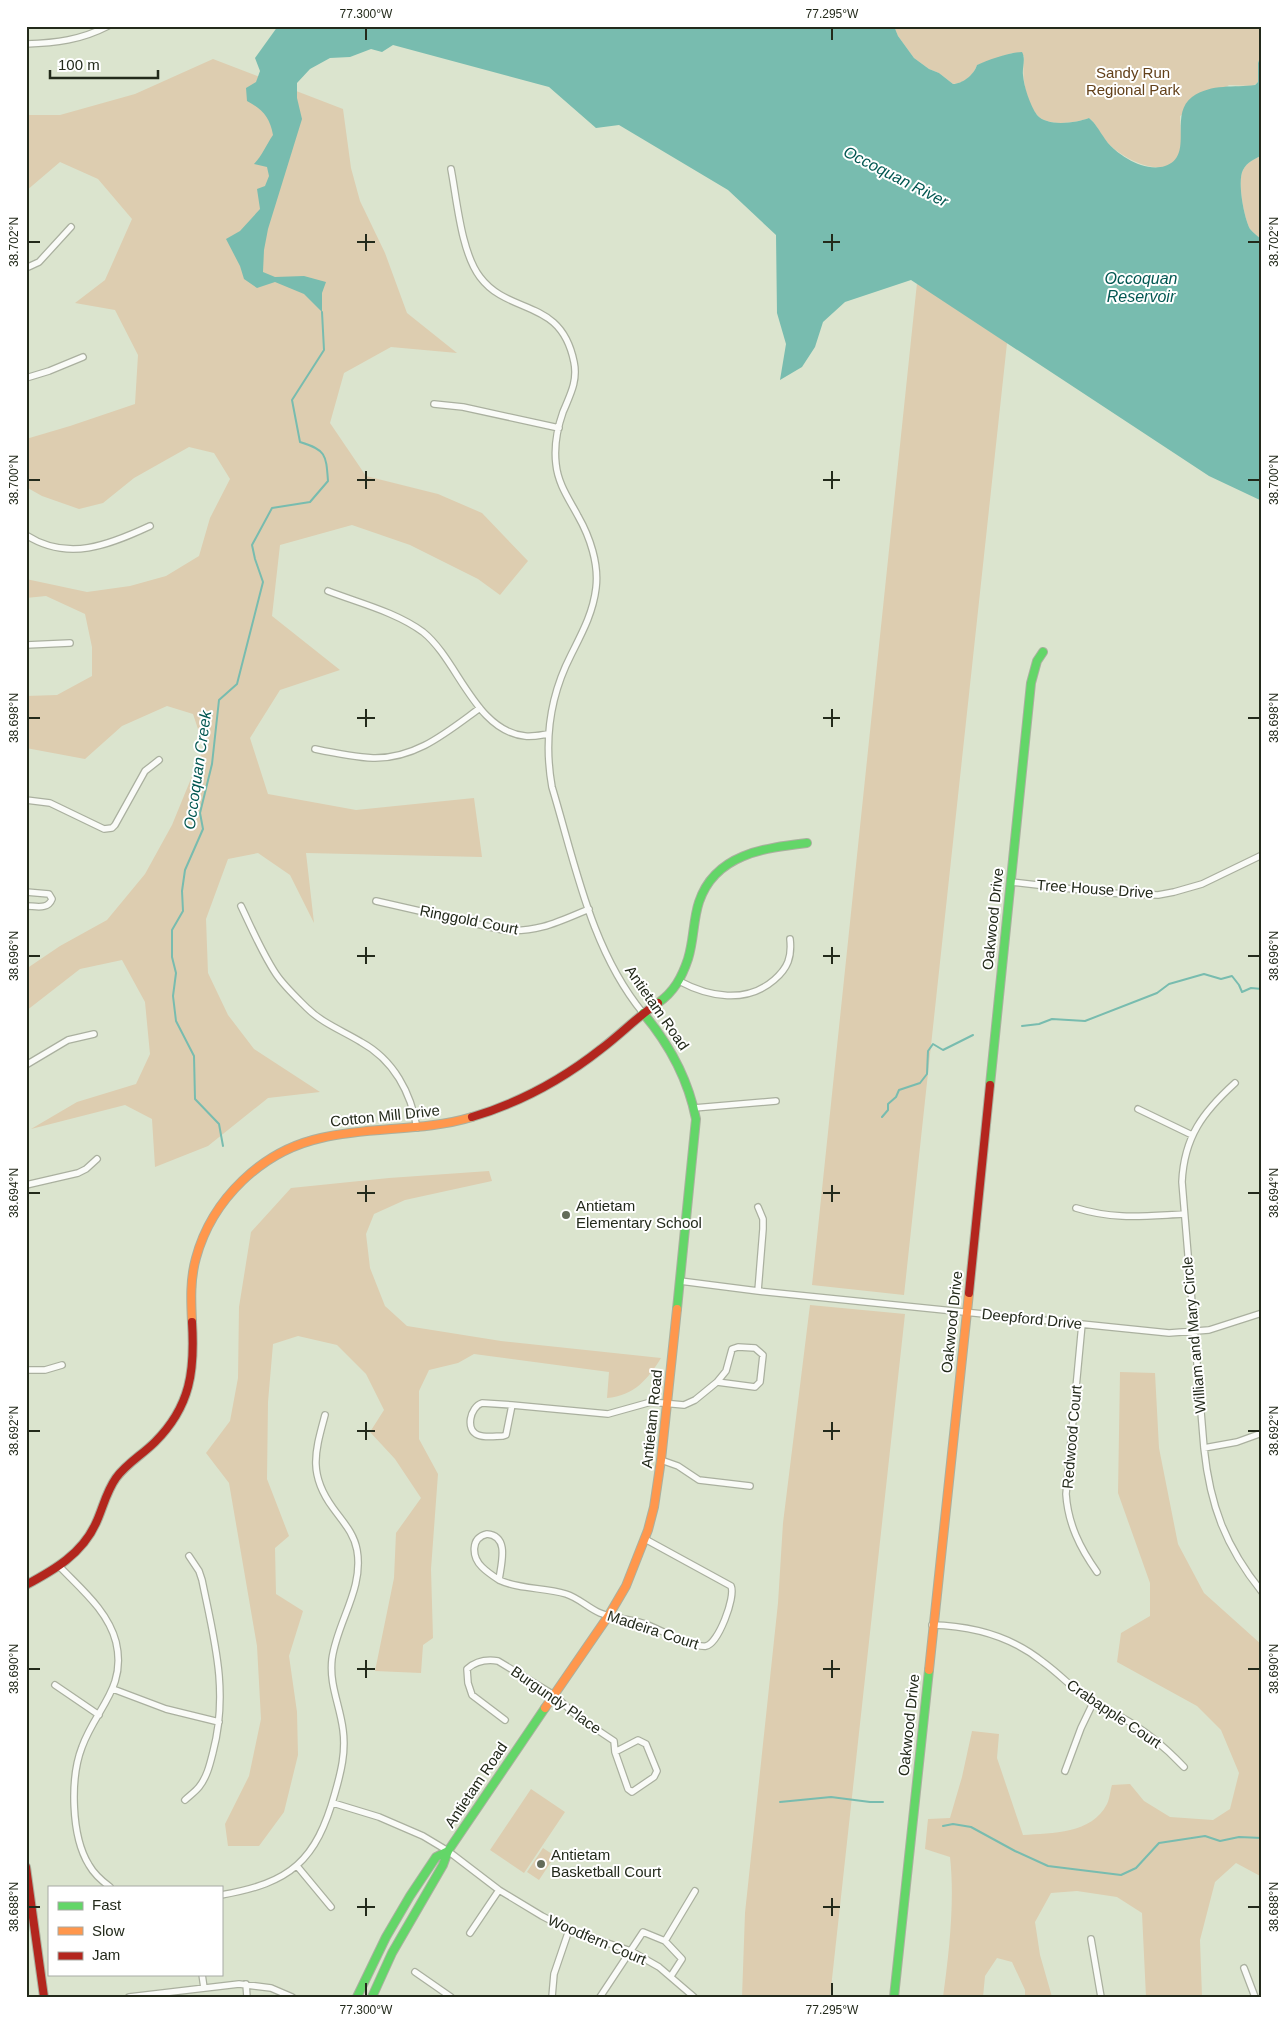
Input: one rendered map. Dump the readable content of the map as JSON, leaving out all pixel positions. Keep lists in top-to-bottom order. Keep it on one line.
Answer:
{"streets":{"street":["Tree House Drive","Oakwood Drive","Ringgold Court","Antietam Road","Cotton Mill Drive","Deepford Drive","William and Mary Circle","Redwood Court","Madeira Court","Burgundy Place","Crabapple Court","Woodfern Court"]},"crossings":[["Tree House Drive","Oakwood Drive"],["Oakwood Drive","Deepford Drive"],["Oakwood Drive","Crabapple Court"],["Ringgold Court","Antietam Road"],["Antietam Road","Cotton Mill Drive"],["Antietam Road","Deepford Drive"],["Antietam Road","Madeira Court"],["Antietam Road","Burgundy Place"],["Antietam Road","Woodfern Court"],["Deepford Drive","William and Mary Circle"],["Deepford Drive","Redwood Court"]],"water":["Occoquan River","Occoquan Reservoir","Occoquan Creek"],"parks":["Sandy Run Regional Park"],"places":["Antietam Elementary School","Antietam Basketball Court"],"legend":["Fast","Slow","Jam"],"scale_bar":"100 m","coordinates":["77.300°W","77.295°W","38.702°N","38.700°N","38.698°N","38.696°N","38.694°N","38.692°N","38.690°N","38.688°N"]}
